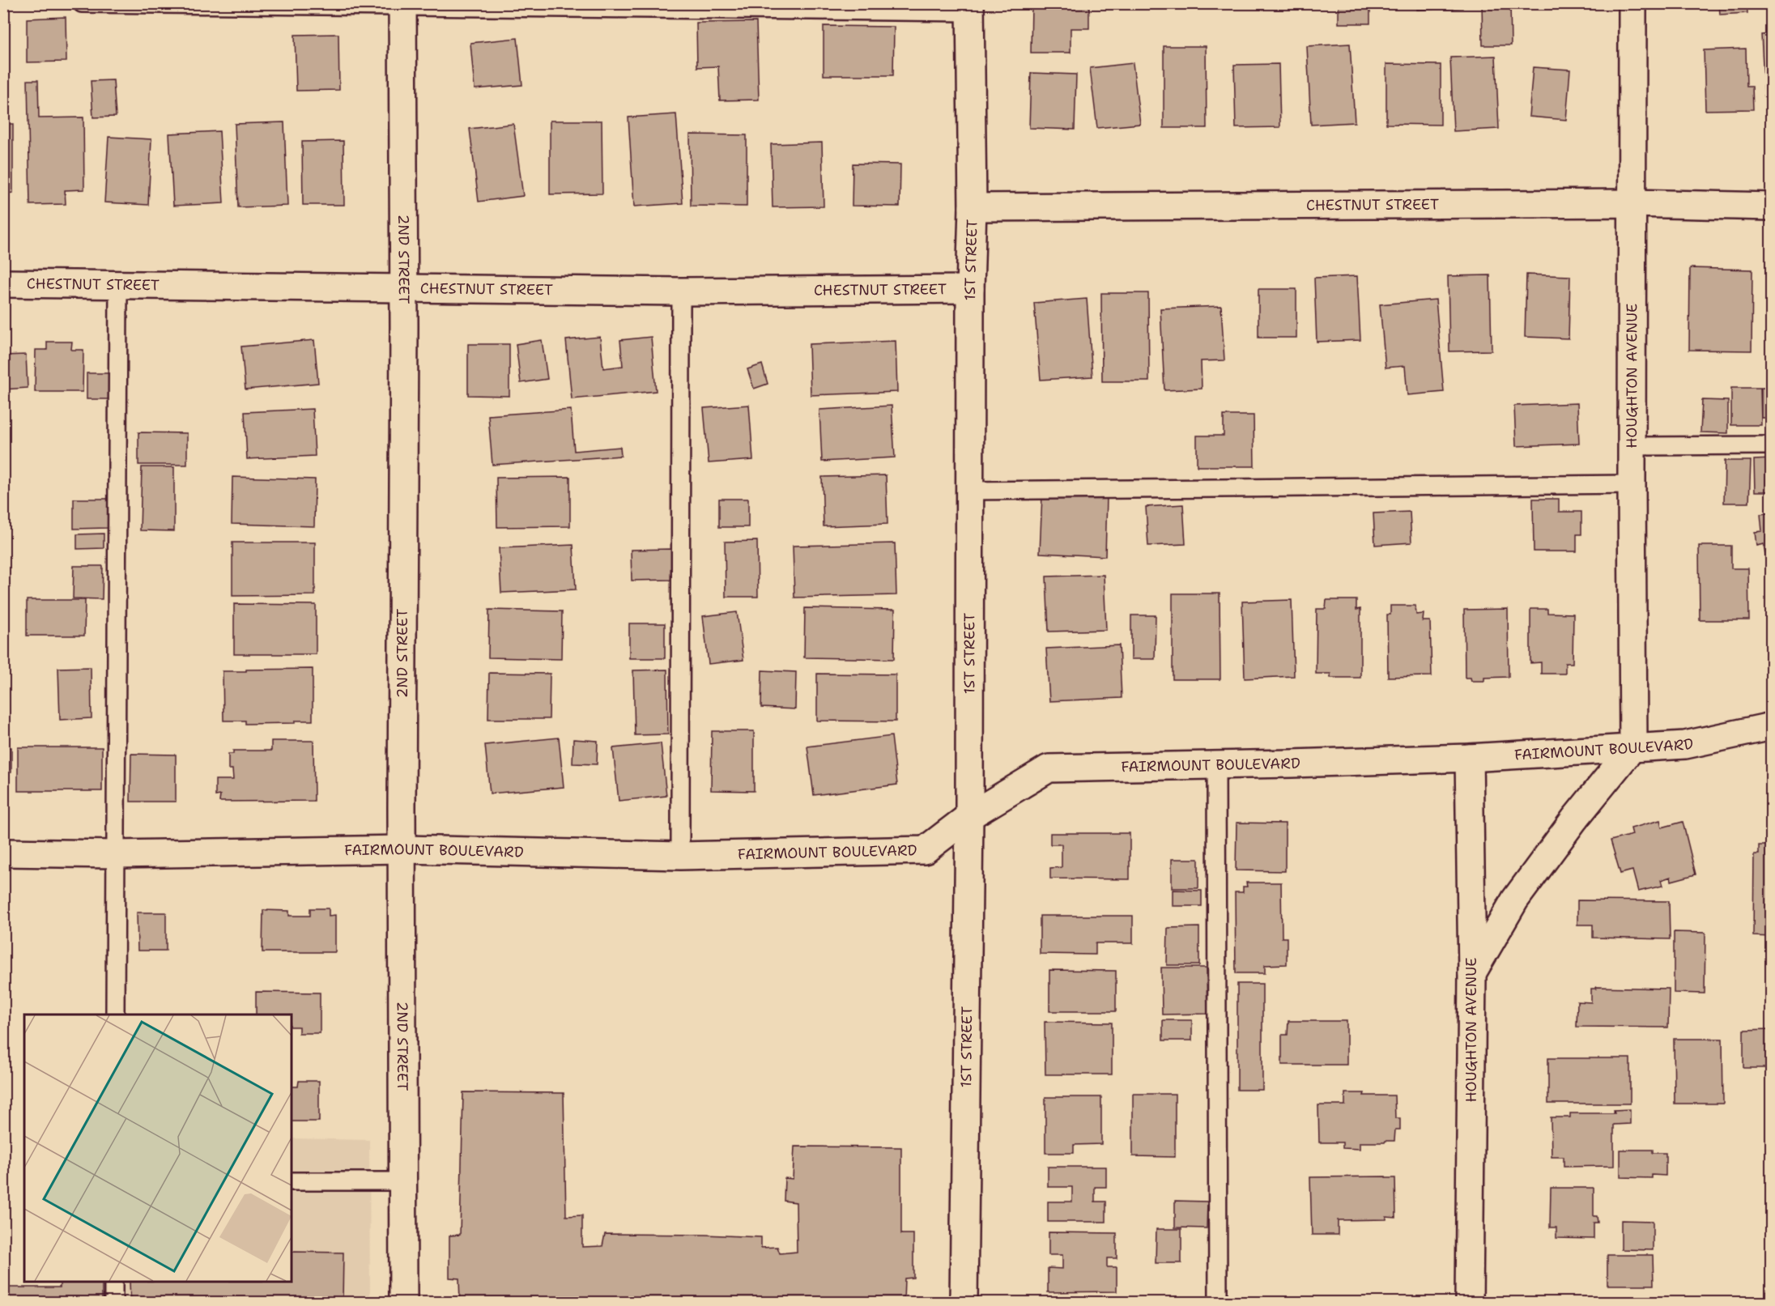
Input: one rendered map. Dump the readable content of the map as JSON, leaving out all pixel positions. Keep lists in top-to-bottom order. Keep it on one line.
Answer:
{"streets":{"street":["CHESTNUT STREET","2ND STREET","1ST STREET","HOUGHTON AVENUE","FAIRMOUNT BOULEVARD"]},"crossings":[["CHESTNUT STREET","2ND STREET"],["CHESTNUT STREET","1ST STREET"],["CHESTNUT STREET","HOUGHTON AVENUE"],["2ND STREET","FAIRMOUNT BOULEVARD"],["1ST STREET","FAIRMOUNT BOULEVARD"],["HOUGHTON AVENUE","FAIRMOUNT BOULEVARD"]]}
